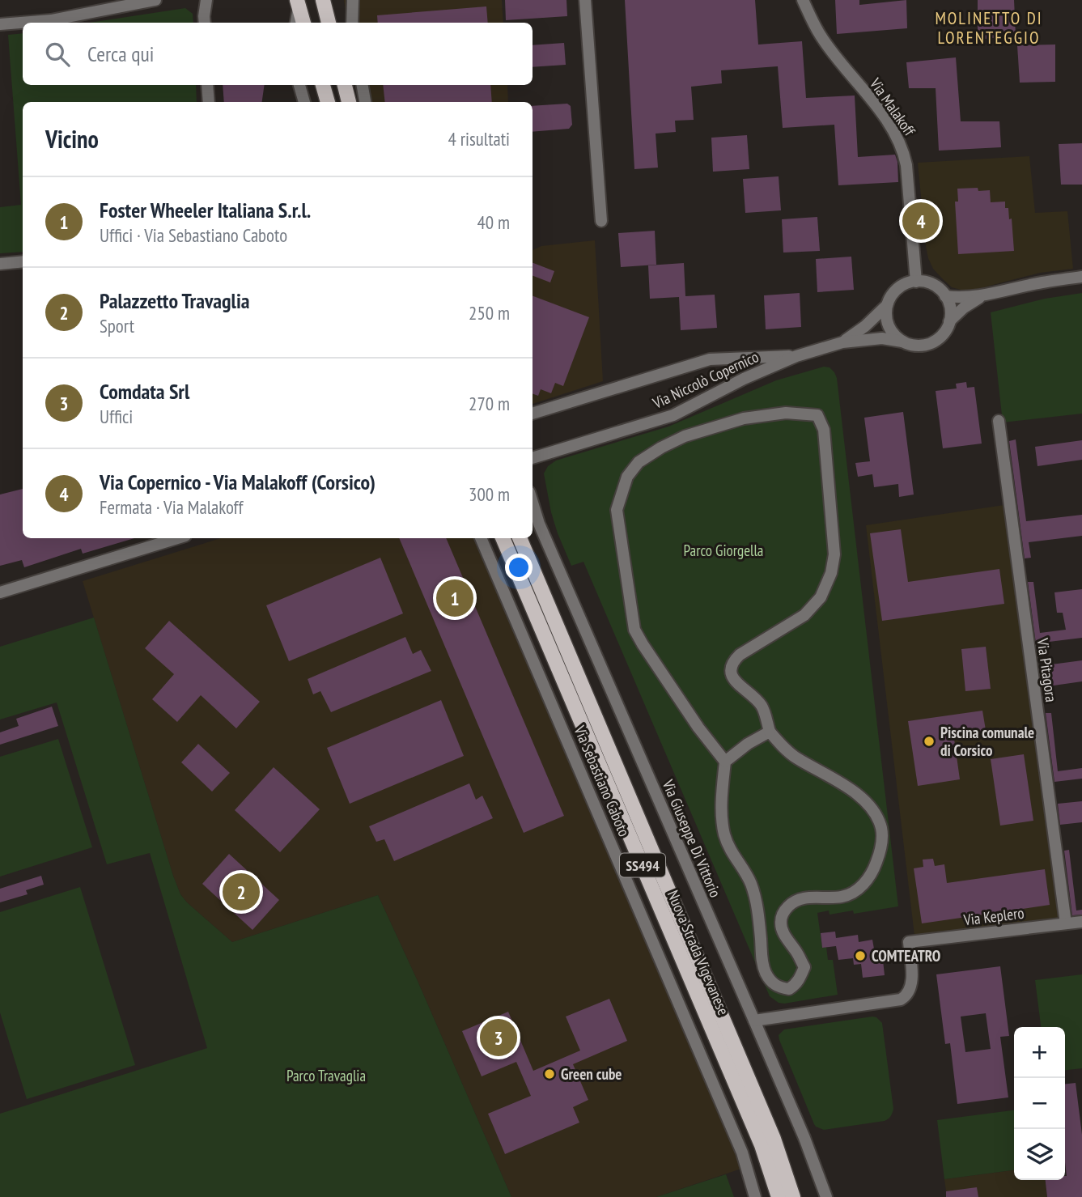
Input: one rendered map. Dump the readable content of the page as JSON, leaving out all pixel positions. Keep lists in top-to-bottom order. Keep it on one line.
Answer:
{"streets":{"main road":["SS494","Nuova Strada Vigevanese"],"street":["Via Malakoff","Via Niccolò Copernico","Via Pitagora","Via Sebastiano Caboto","Via Giuseppe Di Vittorio","Via Keplero"]},"crossings":[["Via Malakoff","Via Niccolò Copernico"],["Via Pitagora","Via Keplero"],["Via Giuseppe Di Vittorio","Via Keplero"]],"districts":["MOLINETTO DI LORENTEGGIO"],"parks":["Parco Giorgella","Parco Travaglia"],"places":["Piscina comunale di Corsico","COMTEATRO","Green cube"],"page":{"search":"Cerca qui","heading":["Vicino","4 risultati"],"list":[{"mark":"1","name":"Foster Wheeler Italiana S.r.l.","note":"Uffici · Via Sebastiano Caboto","value":"40 m"},{"mark":"2","name":"Palazzetto Travaglia","note":"Sport","value":"250 m"},{"mark":"3","name":"Comdata Srl","note":"Uffici","value":"270 m"},{"mark":"4","name":"Via Copernico - Via Malakoff (Corsico)","note":"Fermata · Via Malakoff","value":"300 m"}],"pins":["4","1","2","3"],"map_buttons":["+","−"]}}
